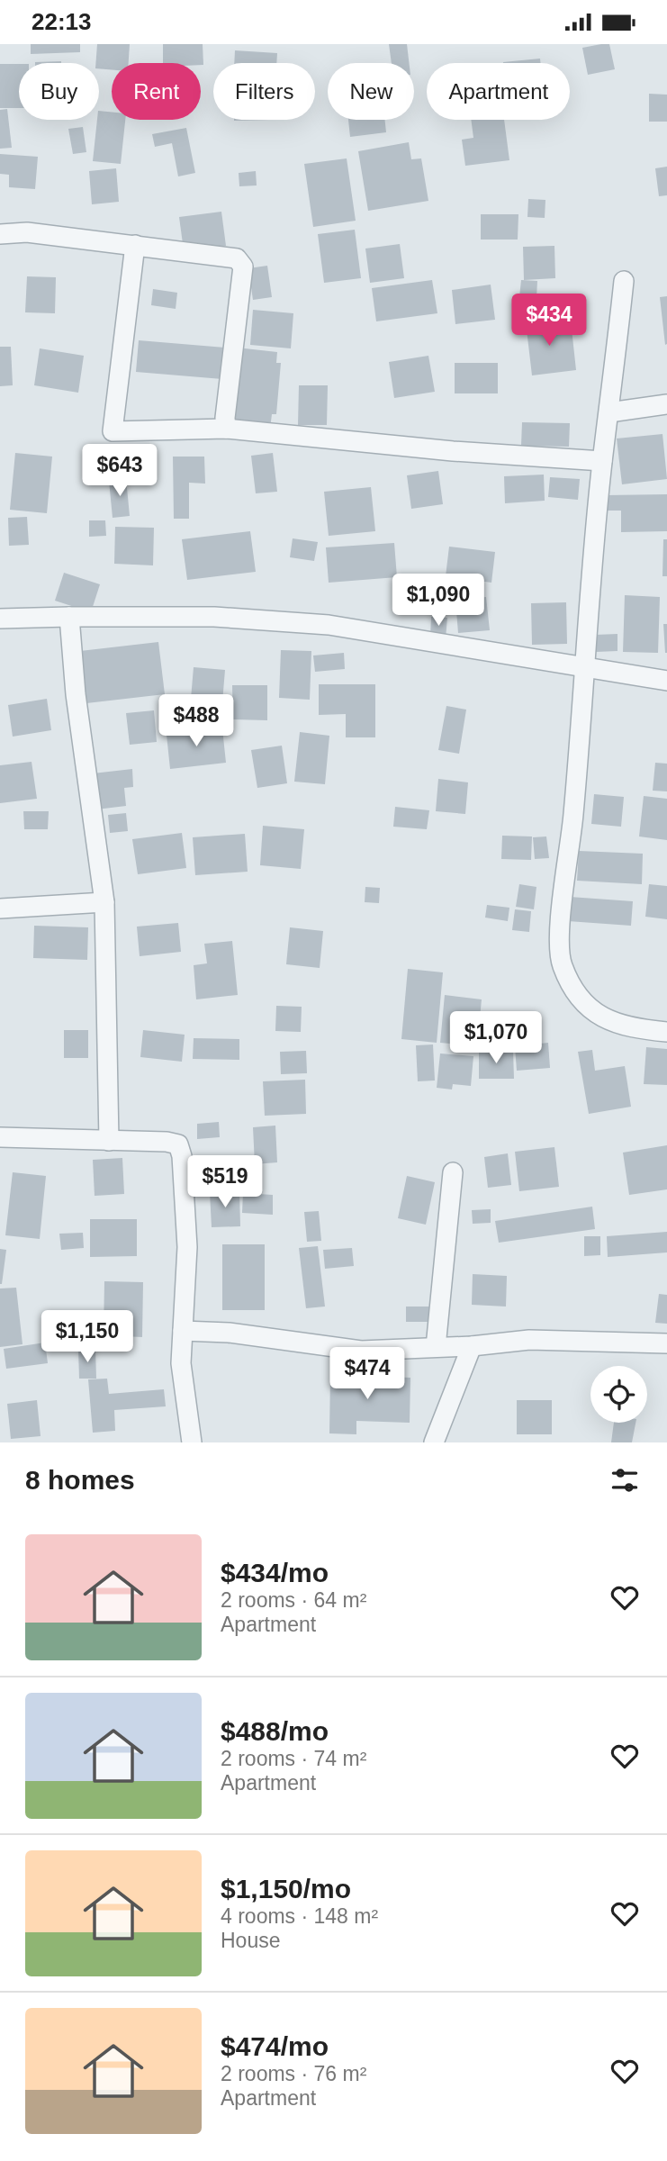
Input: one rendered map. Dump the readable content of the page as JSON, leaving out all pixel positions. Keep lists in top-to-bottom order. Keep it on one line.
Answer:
{"page":{"status":"22:13","chip":["Buy","Rent","Filters","New","Apartment"],"price":["$434","$643","$1,090","$488","$1,070","$519","$1,150","$474"],"heading":"8 homes","list":[{"name":"$434/mo","note":"2 rooms · 64 m² · Apartment"},{"name":"$488/mo","note":"2 rooms · 74 m² · Apartment"},{"name":"$1,150/mo","note":"4 rooms · 148 m² · House"},{"name":"$474/mo","note":"2 rooms · 76 m² · Apartment"}]}}
